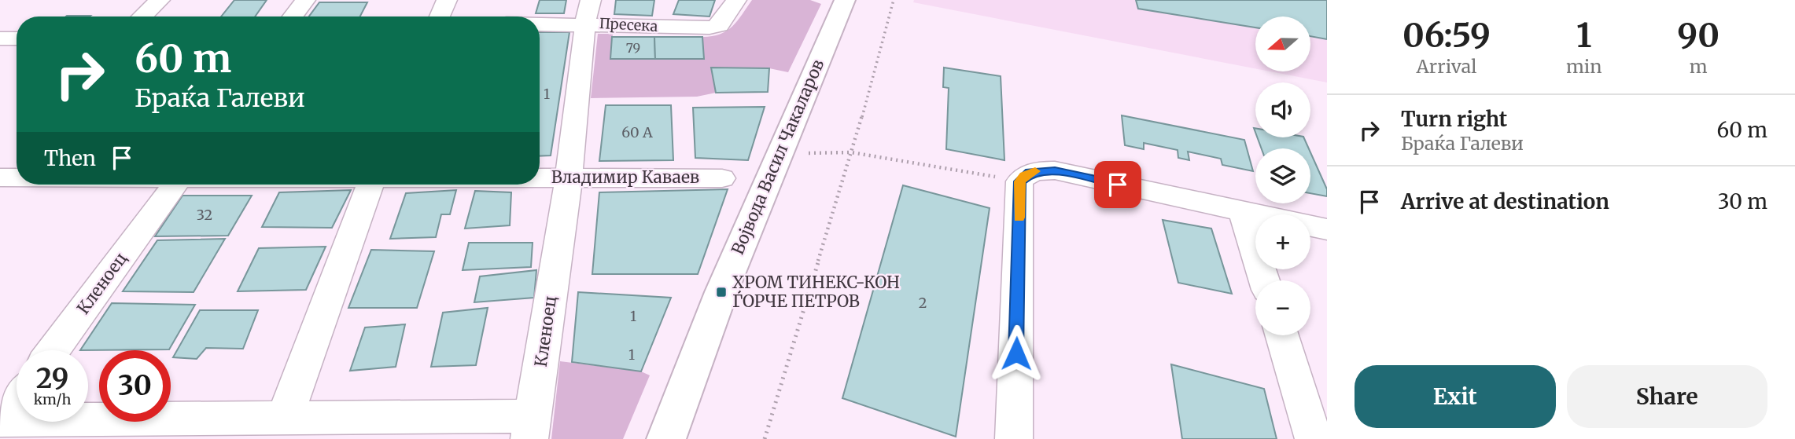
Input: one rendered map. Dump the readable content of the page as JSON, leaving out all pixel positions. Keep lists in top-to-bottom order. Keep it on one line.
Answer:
{"streets":{"street":["Пресека","Војвода Васил Чакаларов","Владимир Каваев","Кленоец"]},"crossings":[["Пресека","Кленоец"],["Владимир Каваев","Кленоец"]],"places":{"transit":["ХРОМ ТИНЕКС-КОН ЃОРЧЕ ПЕТРОВ"]},"house_numbers":["79","1","60 A","32","2","1","1"],"north":"left","page":{"eta":["06:59","Arrival","1","min","90","m"],"map_buttons":["+","−"],"turn":["60 m","Браќа Галеви"],"list":[{"name":"Turn right","note":"Браќа Галеви","value":"60 m"},{"name":"Arrive at destination","value":"30 m"}],"then":"Then","speed":"29 km/h","limit":"30","buttons":["Exit","Share"]}}
